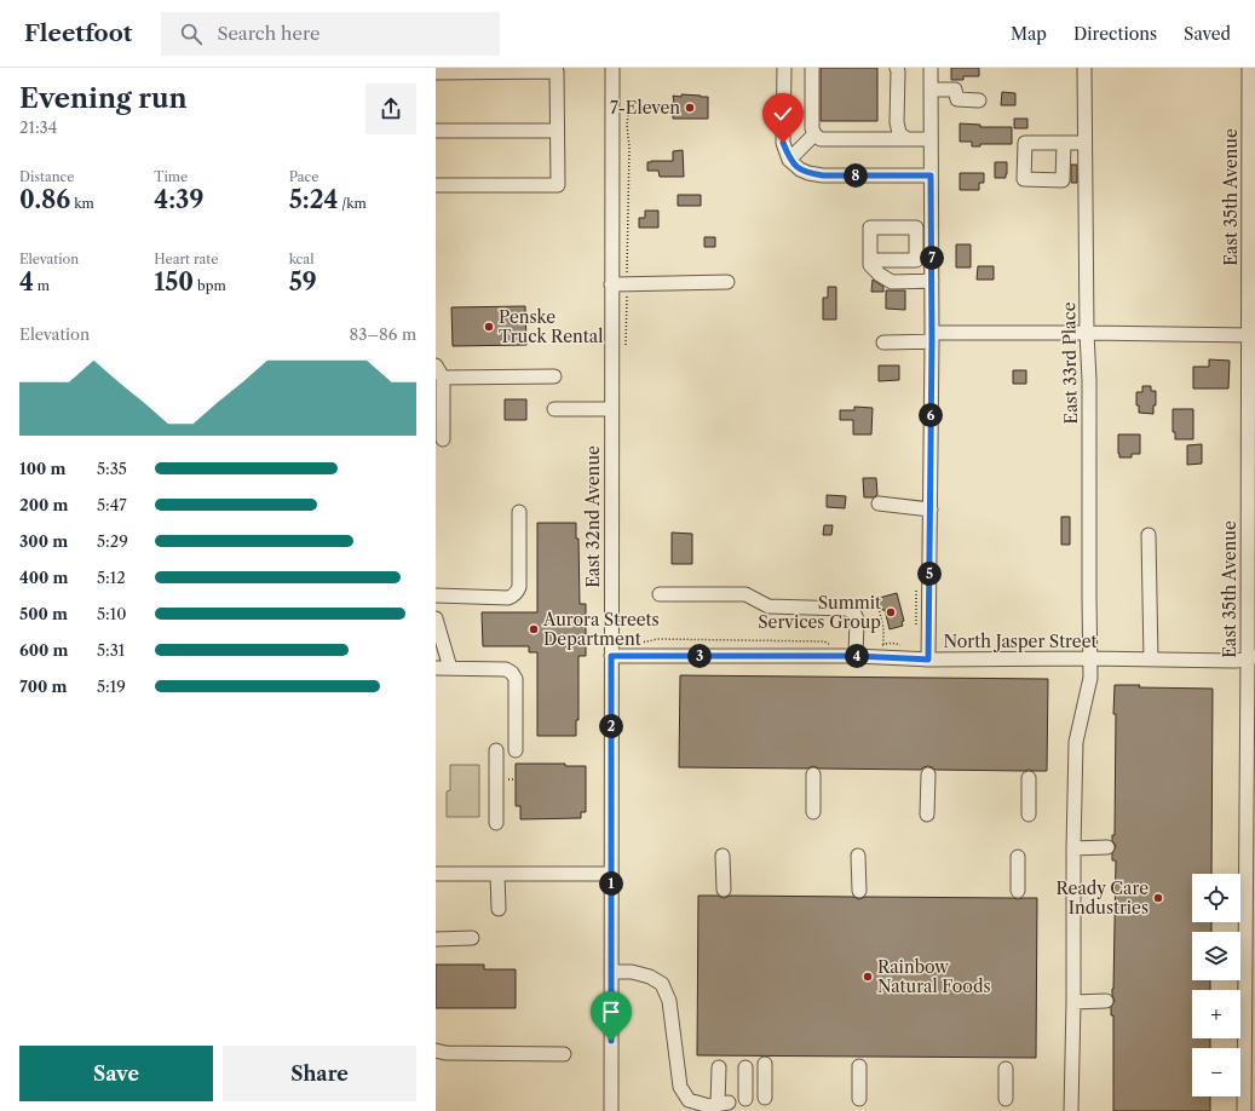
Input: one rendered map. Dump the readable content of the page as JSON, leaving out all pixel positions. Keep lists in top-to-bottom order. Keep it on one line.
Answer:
{"streets":{"street":["East 35th Avenue","East 33rd Place","East 32nd Avenue","North Jasper Street"]},"crossings":[["East 35th Avenue","North Jasper Street"],["East 33rd Place","North Jasper Street"],["East 32nd Avenue","North Jasper Street"]],"places":["7-Eleven","Penske Truck Rental","Summit Services Group","Aurora Streets Department","Ready Care Industries","Rainbow Natural Foods"],"page":{"header":"Fleetfoot","search":"Search here","nav":["Map","Directions","Saved"],"heading":["Evening run","21:34"],"stats":[["Distance","0.86 km"],["Time","4:39"],["Pace","5:24 /km"],["Elevation","4 m"],["Heart rate","150 bpm"],["kcal","59"]],"pins":["8","7","6","5","3","4","2","1"],"chart":["Elevation","83–86 m"],"list":[{"name":"100 m","note":"5:35"},{"name":"200 m","note":"5:47"},{"name":"300 m","note":"5:29"},{"name":"400 m","note":"5:12"},{"name":"500 m","note":"5:10"},{"name":"600 m","note":"5:31"},{"name":"700 m","note":"5:19"}],"map_buttons":["+","−"],"buttons":["Save","Share"]}}
